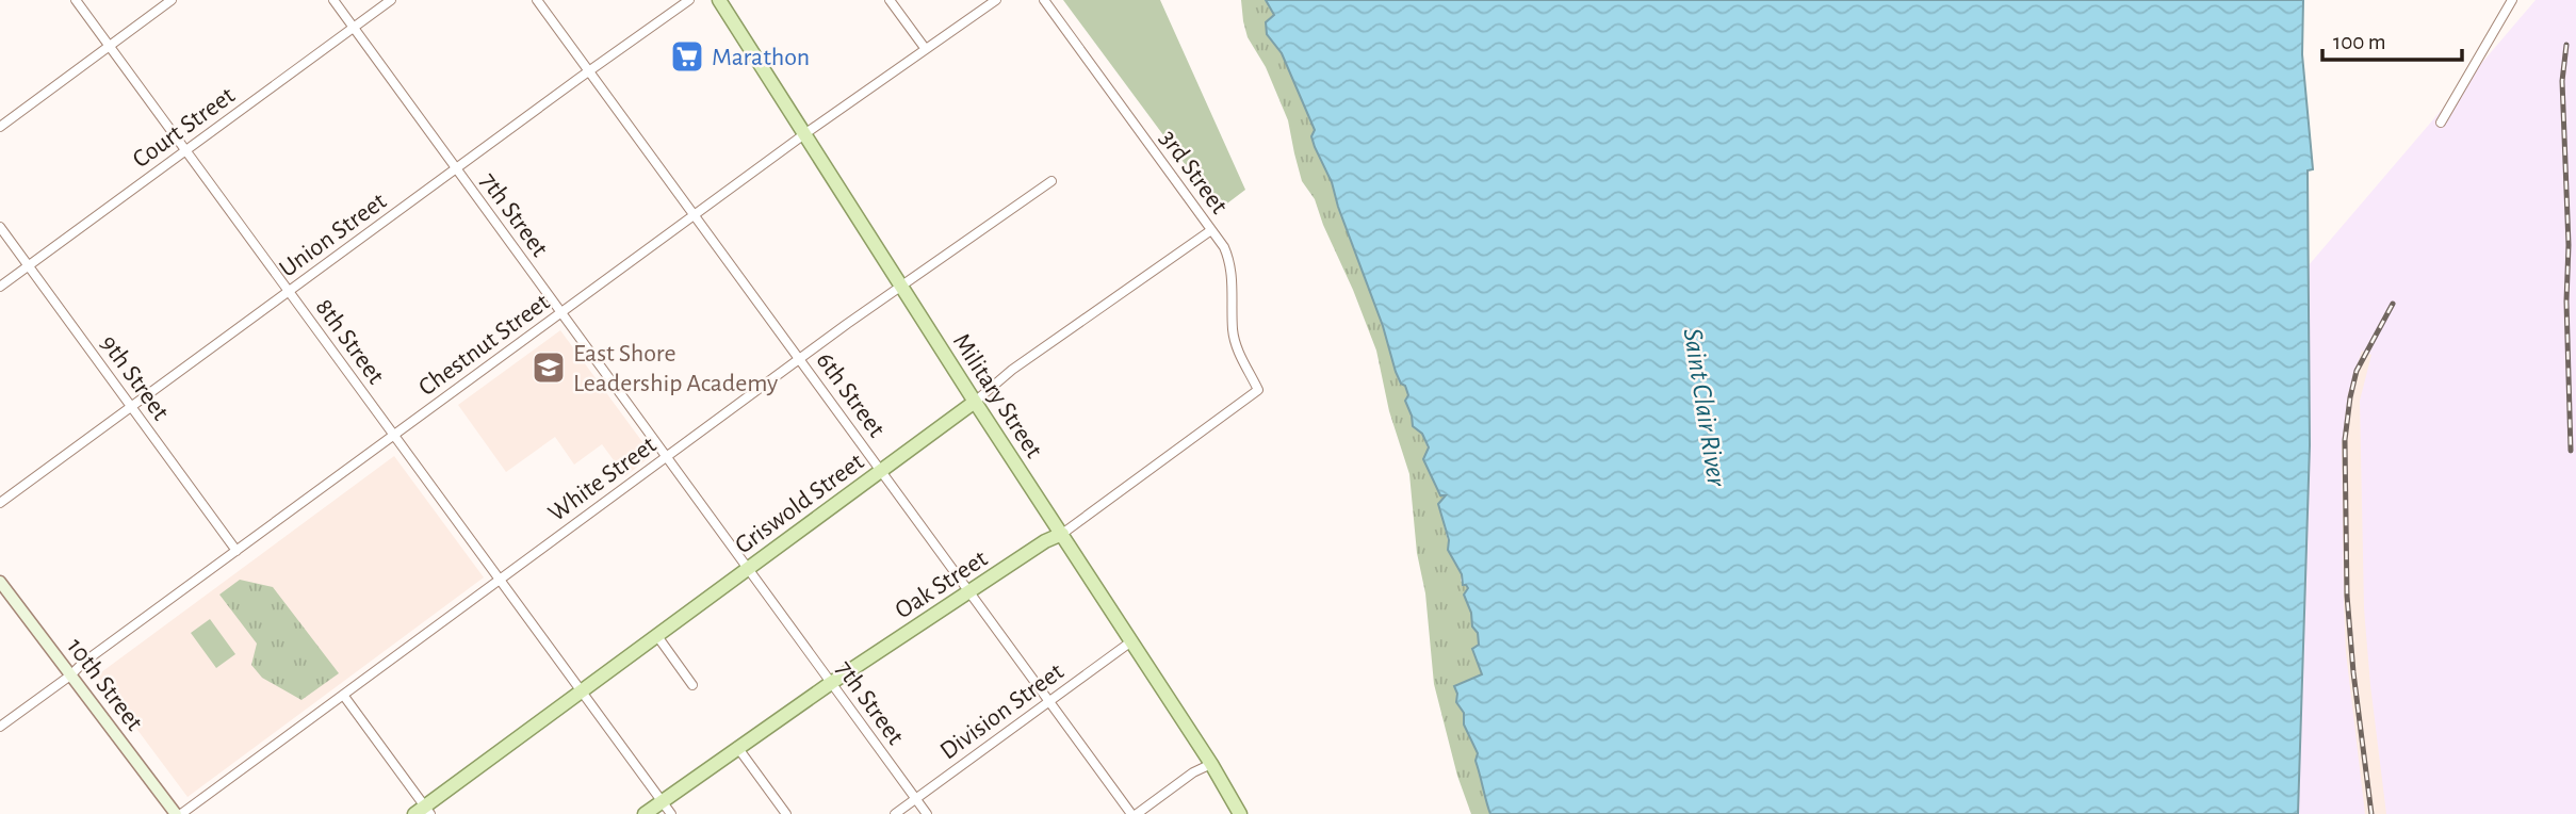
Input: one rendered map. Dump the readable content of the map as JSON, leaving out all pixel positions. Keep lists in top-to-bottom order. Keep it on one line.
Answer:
{"streets":{"main road":["Military Street","Griswold Street","Oak Street"],"street":["Court Street","3rd Street","7th Street","Union Street","8th Street","Chestnut Street","9th Street","6th Street","White Street","10th Street","Division Street"]},"crossings":[["Court Street","7th Street"],["Court Street","8th Street"],["Court Street","9th Street"],["3rd Street","Griswold Street"],["3rd Street","Oak Street"],["7th Street","Union Street"],["7th Street","Chestnut Street"],["7th Street","White Street"],["7th Street","Griswold Street"],["7th Street","Oak Street"],["7th Street","Division Street"],["Union Street","8th Street"],["Union Street","9th Street"],["Union Street","6th Street"],["8th Street","Chestnut Street"],["8th Street","White Street"],["8th Street","Griswold Street"],["8th Street","Oak Street"],["Chestnut Street","9th Street"],["Chestnut Street","6th Street"],["Chestnut Street","Military Street"],["Chestnut Street","10th Street"],["6th Street","White Street"],["6th Street","Griswold Street"],["6th Street","Oak Street"],["6th Street","Division Street"],["Military Street","White Street"],["Military Street","Griswold Street"],["Military Street","Oak Street"],["Military Street","Division Street"],["White Street","10th Street"]],"water":["Saint Clair River"],"places":{"supermarket":["Marathon"],"school or university":["East Shore Leadership Academy"]},"scale_bar":"100 m"}
